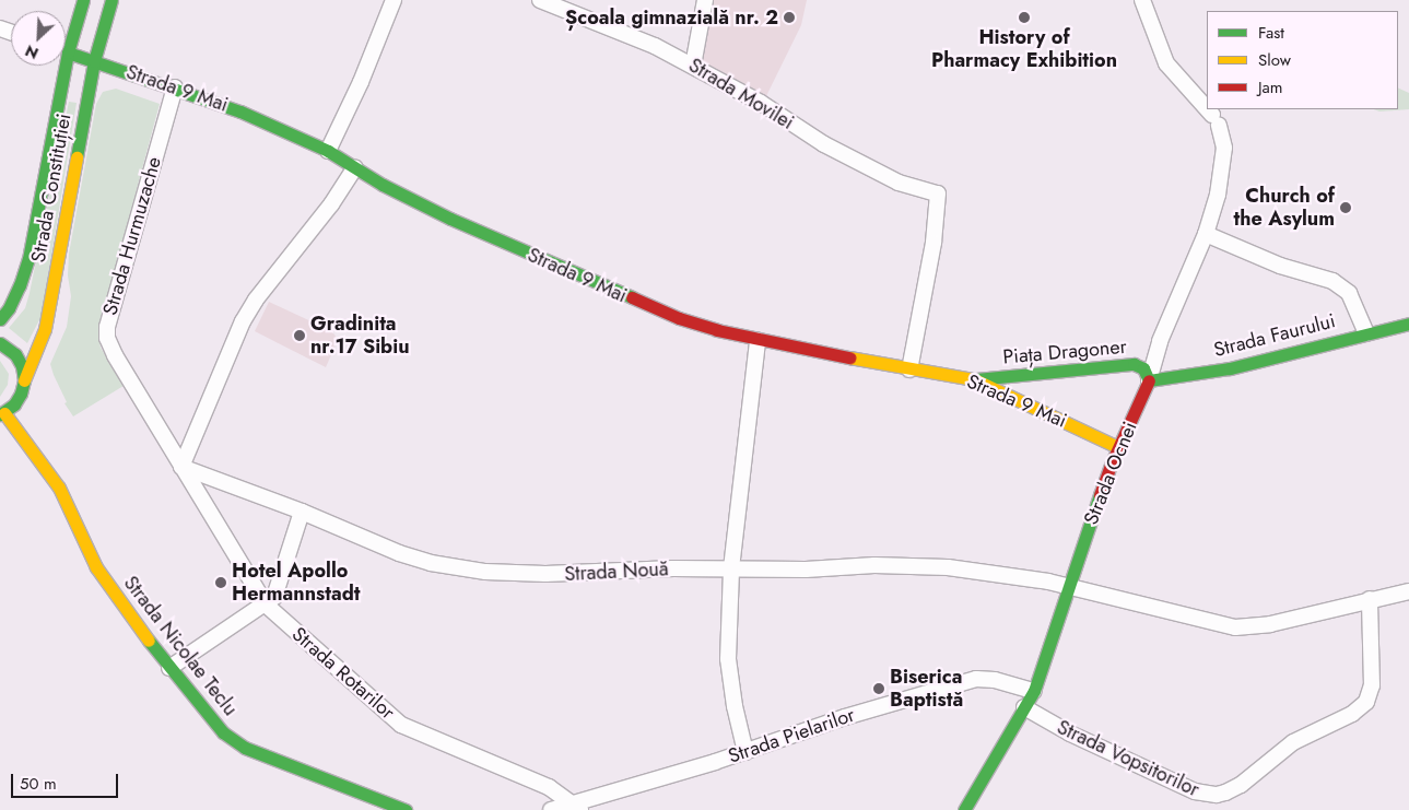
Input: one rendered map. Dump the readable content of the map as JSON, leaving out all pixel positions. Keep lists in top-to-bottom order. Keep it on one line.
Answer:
{"streets":{"street":["Strada 9 Mai","Strada Movilei","Strada Constituției","Strada Hurmuzache","Strada Faurului","Piața Dragoner","Strada Ocnei","Strada Nouă","Strada Nicolae Teclu","Strada Rotarilor","Strada Pielarilor","Strada Vopsitorilor"]},"crossings":[["Strada 9 Mai","Strada Movilei"],["Strada 9 Mai","Strada Constituției"],["Strada 9 Mai","Strada Hurmuzache"],["Strada 9 Mai","Piața Dragoner"],["Strada 9 Mai","Strada Ocnei"],["Strada Constituției","Strada Nicolae Teclu"],["Strada Hurmuzache","Strada Nouă"],["Strada Hurmuzache","Strada Rotarilor"],["Strada Faurului","Piața Dragoner"],["Strada Faurului","Strada Ocnei"],["Piața Dragoner","Strada Ocnei"],["Strada Ocnei","Strada Nouă"],["Strada Ocnei","Strada Pielarilor"],["Strada Ocnei","Strada Vopsitorilor"],["Strada Nouă","Strada Rotarilor"],["Strada Nouă","Strada Vopsitorilor"],["Strada Rotarilor","Strada Pielarilor"]],"places":["Școala gimnazială nr. 2","History of Pharmacy Exhibition","Church of the Asylum","Gradinita nr.17 Sibiu","Hotel Apollo Hermannstadt","Biserica Baptistă"],"legend":["Fast","Slow","Jam"],"scale_bar":"50 m","north":"bottom left"}
